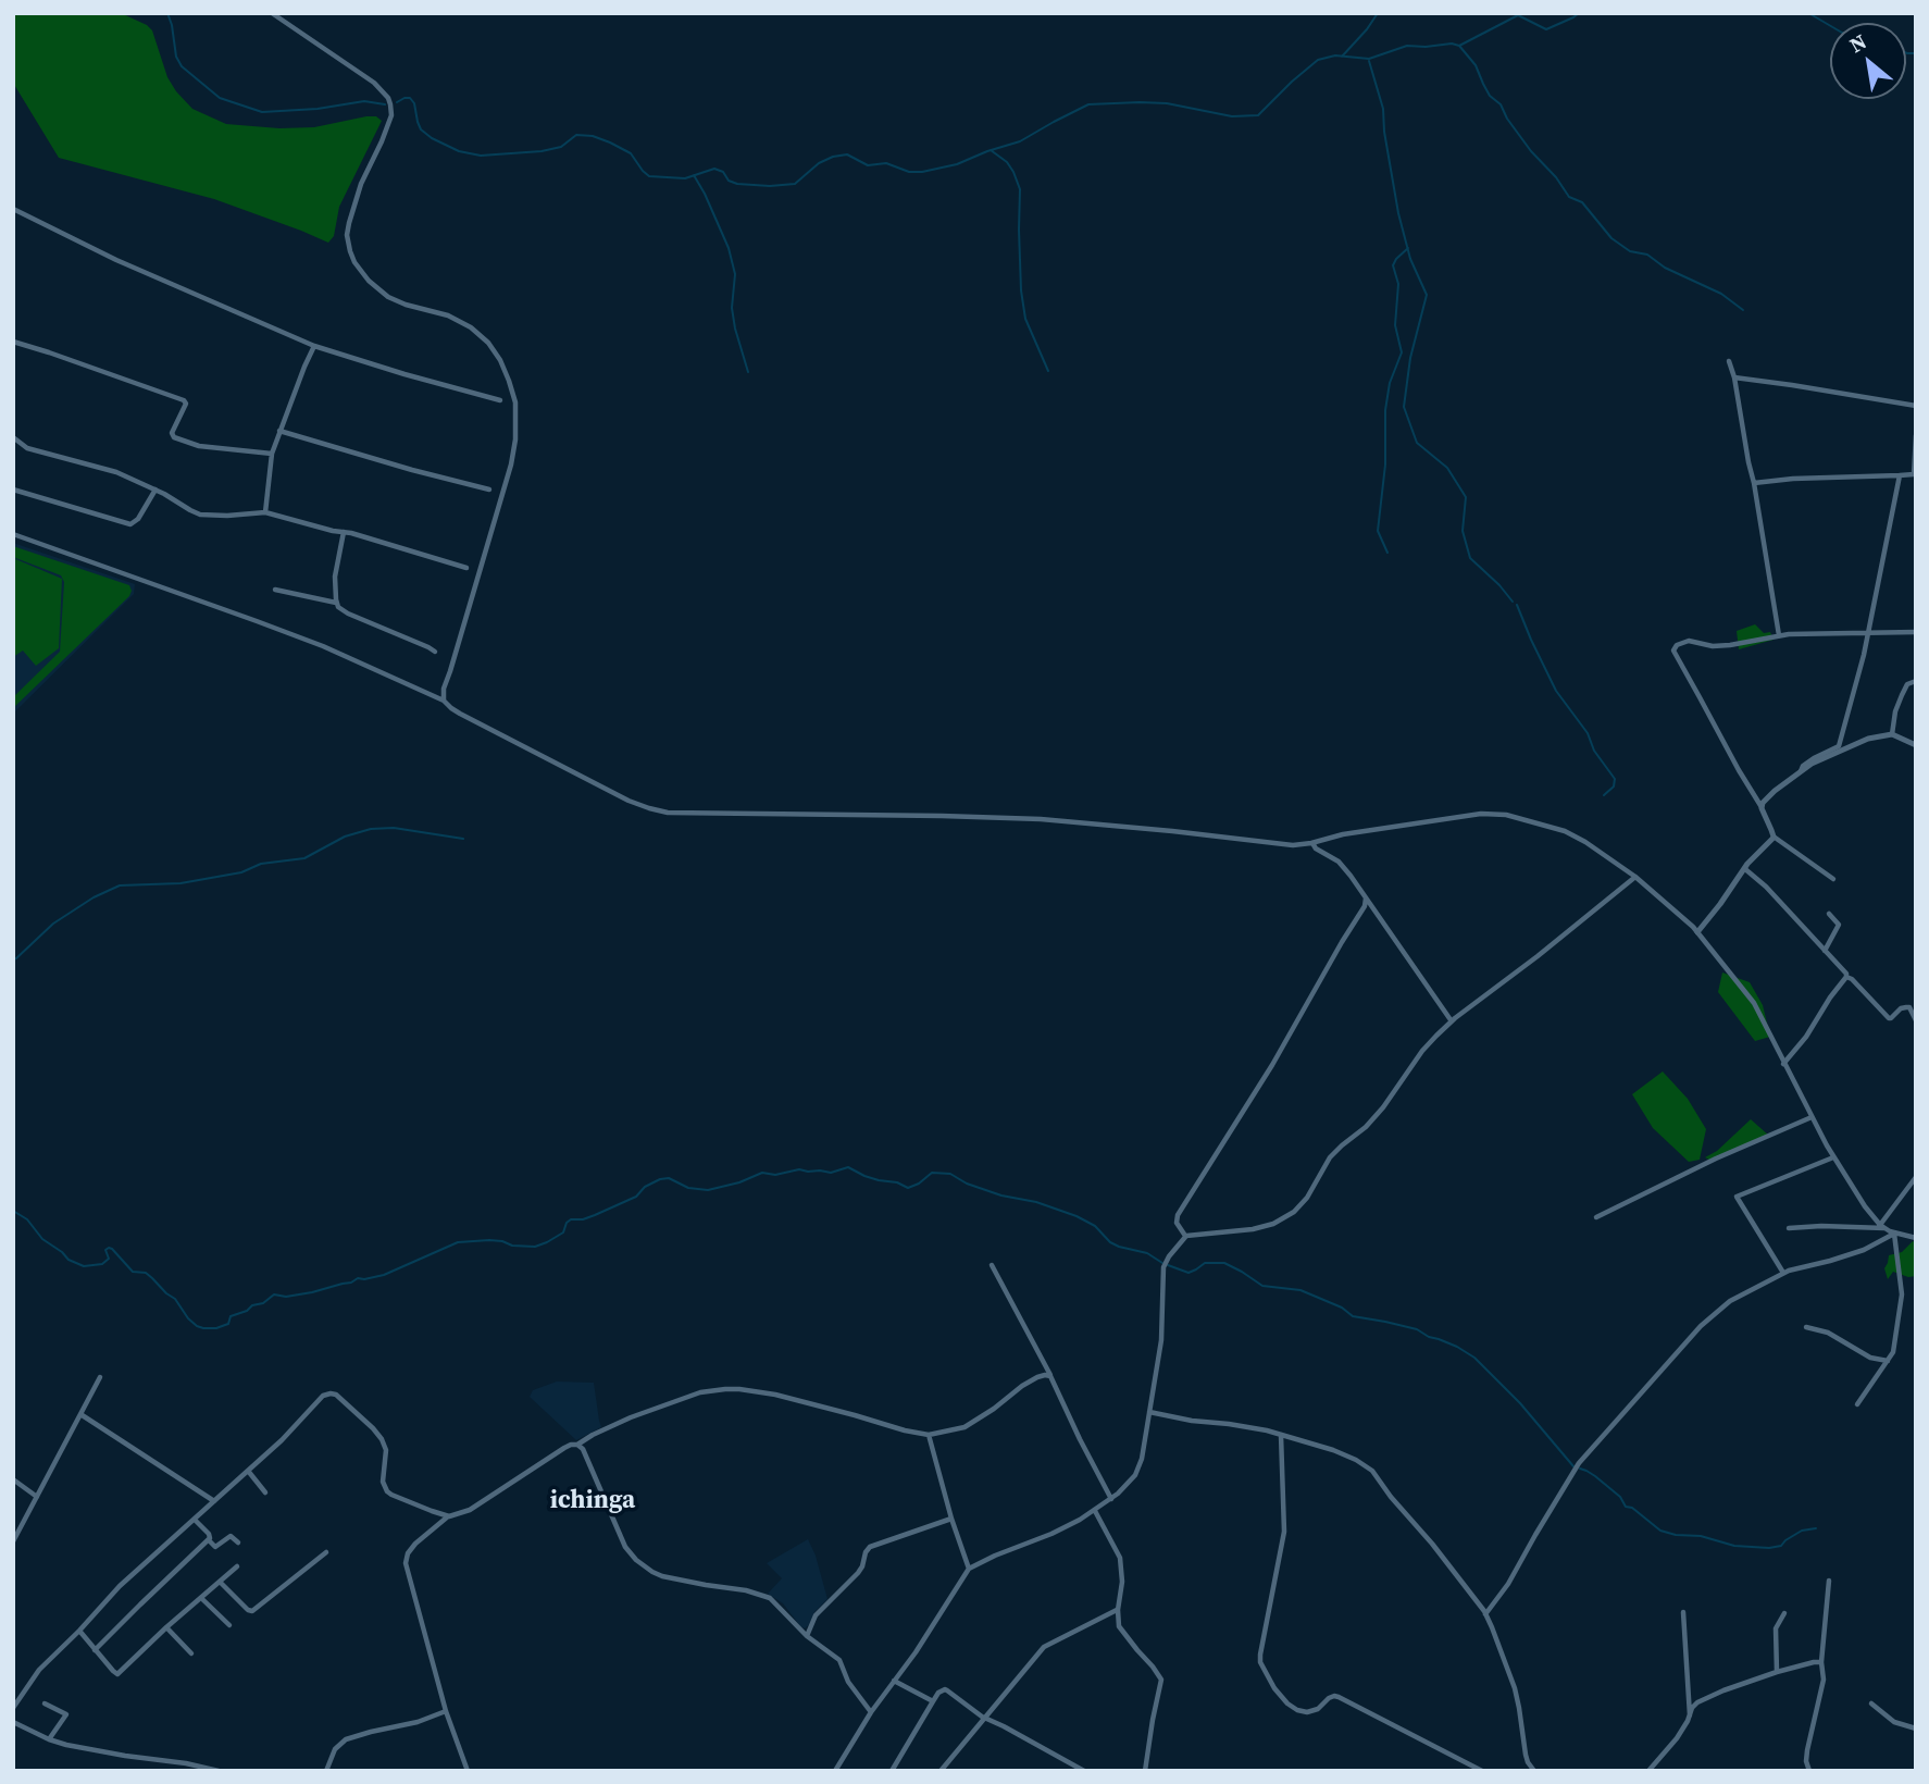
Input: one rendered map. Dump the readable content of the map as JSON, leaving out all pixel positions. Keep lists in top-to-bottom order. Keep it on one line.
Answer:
{"districts":["ichinga"],"north":"top left"}
